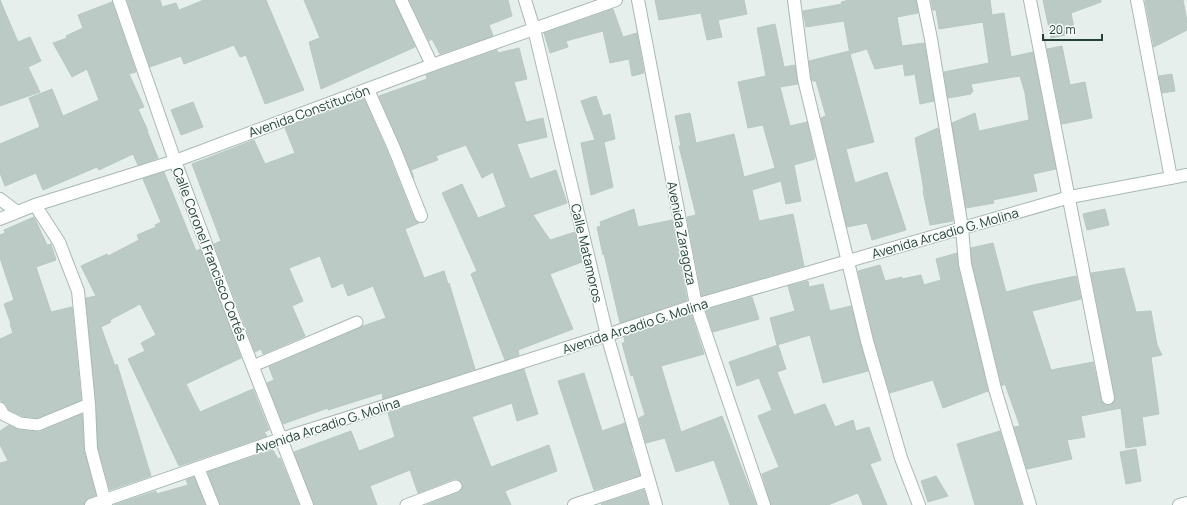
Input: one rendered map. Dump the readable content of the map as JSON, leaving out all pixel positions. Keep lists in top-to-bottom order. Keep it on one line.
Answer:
{"streets":{"street":["Avenida Constitución","Avenida Zaragoza","Avenida Arcadio G. Molina","Calle Matamoros","Calle Coronel Francisco Cortés"]},"crossings":[["Avenida Constitución","Calle Matamoros"],["Avenida Constitución","Calle Coronel Francisco Cortés"],["Avenida Zaragoza","Avenida Arcadio G. Molina"],["Avenida Arcadio G. Molina","Calle Matamoros"],["Avenida Arcadio G. Molina","Calle Coronel Francisco Cortés"]],"scale_bar":"20 m"}
